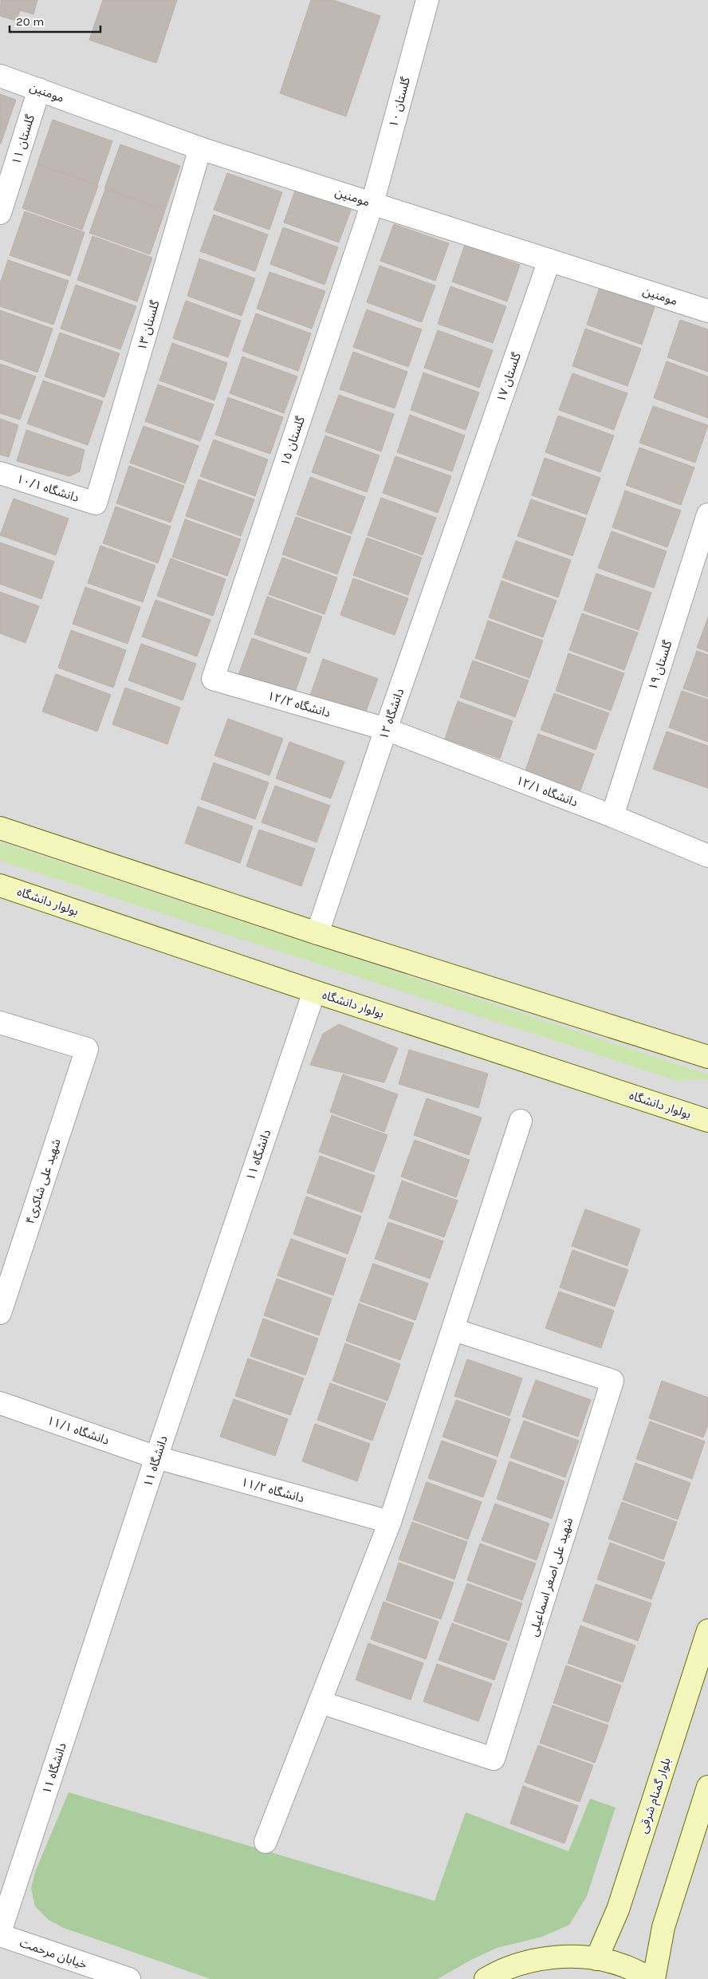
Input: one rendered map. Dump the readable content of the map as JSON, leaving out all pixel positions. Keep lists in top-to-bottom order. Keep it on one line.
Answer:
{"streets":{"main road":["بولوار دانشگاه","بلوار گمنام شرقی"],"street":["مومنین","گلستان ۱۰","گلستان ۱۱","گلستان ۱۳","گلستان ۱۷","گلستان ۱۵","دانشگاه ۱۰/۱","گلستان ۱۹","دانشگاه ۱۲/۲","دانشگاه ۱۲","دانشگاه ۱۲/۱","دانشگاه ۱۱","شهید علی شاکری۴","دانشگاه ۱۱/۱","دانشگاه ۱۱/۲","شهید علی اصغر اسماعیلی","خیابان مرحمت"]},"crossings":[["مومنین","گلستان ۱۰"],["مومنین","گلستان ۱۱"],["مومنین","گلستان ۱۳"],["مومنین","گلستان ۱۷"],["مومنین","گلستان ۱۵"],["گلستان ۱۰","گلستان ۱۵"],["گلستان ۱۳","دانشگاه ۱۰/۱"],["گلستان ۱۷","دانشگاه ۱۲"],["گلستان ۱۵","دانشگاه ۱۲/۲"],["گلستان ۱۹","دانشگاه ۱۲/۱"],["دانشگاه ۱۲/۲","دانشگاه ۱۲"],["دانشگاه ۱۲/۲","دانشگاه ۱۲/۱"],["دانشگاه ۱۲","دانشگاه ۱۲/۱"],["بولوار دانشگاه","دانشگاه ۱۱"],["دانشگاه ۱۱","دانشگاه ۱۱/۱"],["دانشگاه ۱۱","دانشگاه ۱۱/۲"],["دانشگاه ۱۱/۱","دانشگاه ۱۱/۲"]],"scale_bar":"20 m"}
